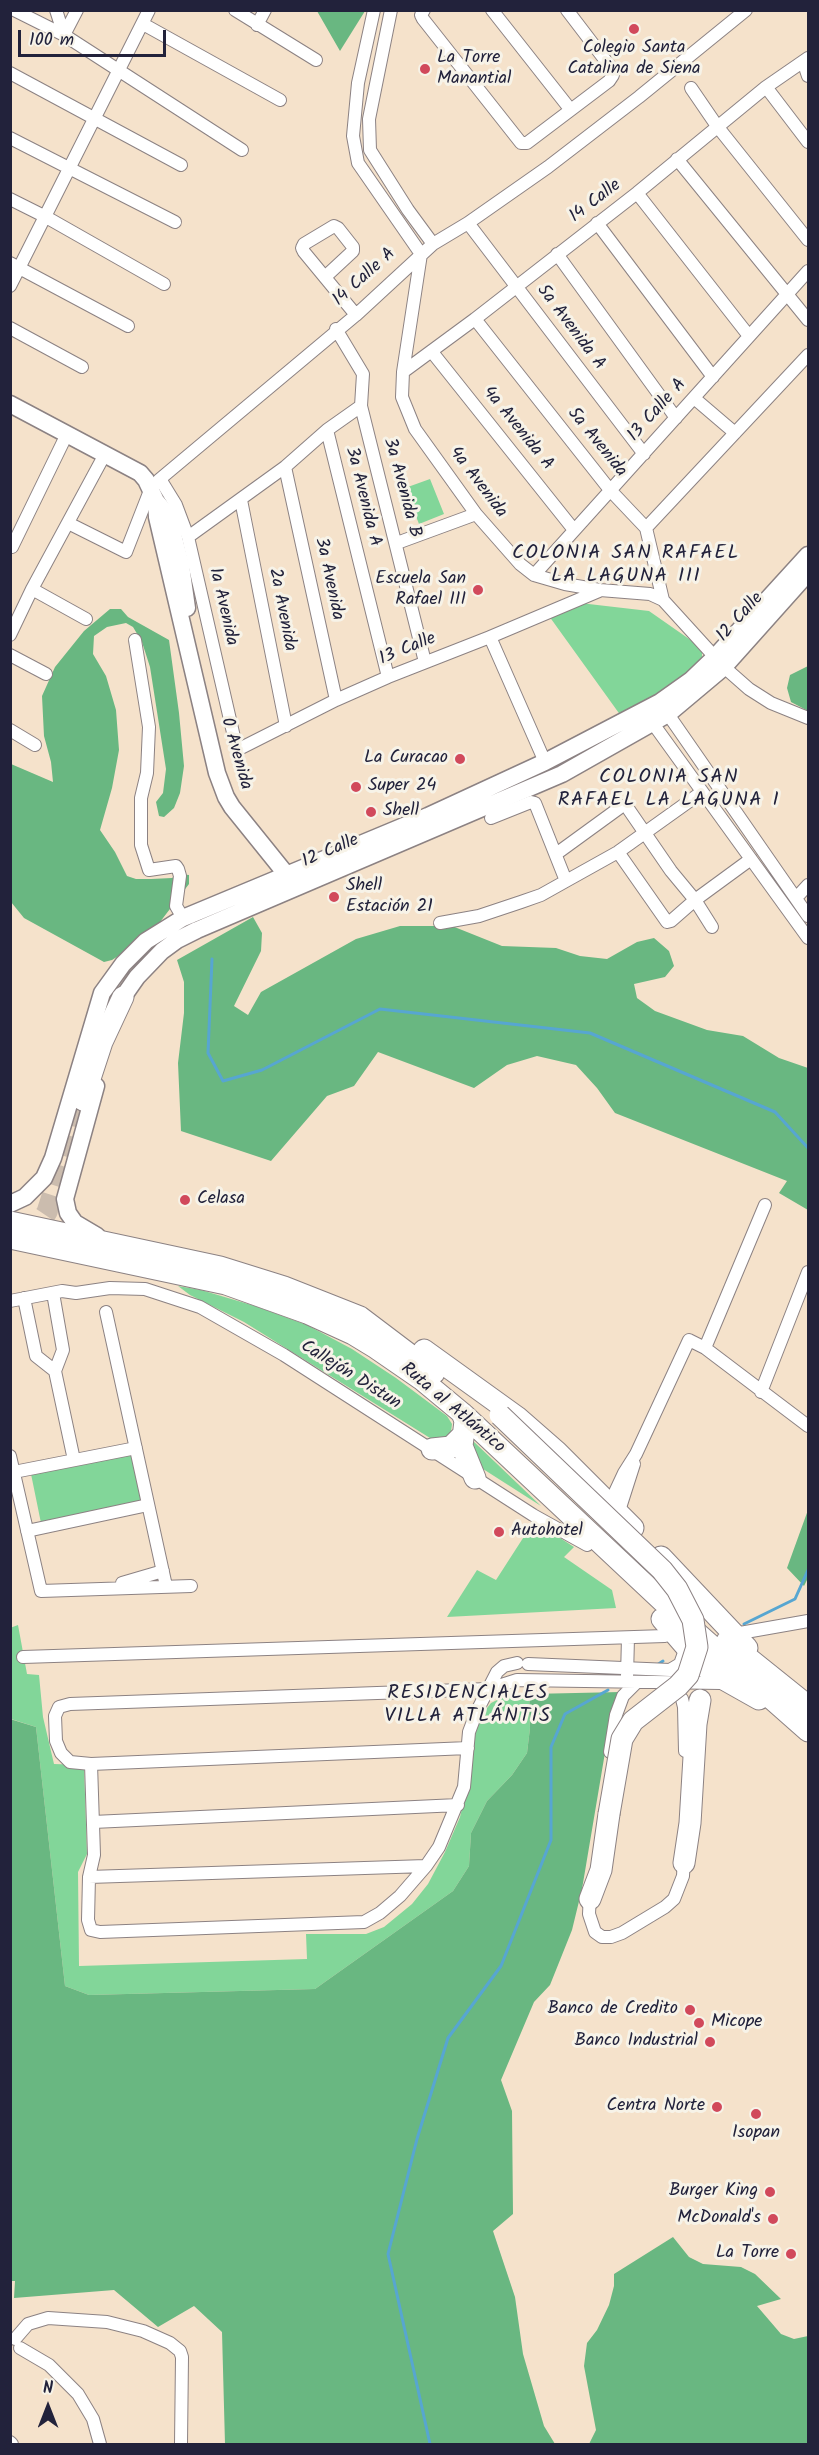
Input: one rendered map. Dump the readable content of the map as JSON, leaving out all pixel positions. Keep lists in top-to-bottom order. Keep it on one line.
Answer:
{"streets":{"highway":["Ruta al Atlántico"],"main road":["12 Calle","0 Avenida"],"street":["14 Calle","14 Calle A","5a Avenida A","13 Calle A","4a Avenida A","5a Avenida","4a Avenida","3a Avenida B","3a Avenida A","3a Avenida","1a Avenida","2a Avenida","13 Calle","Callejón Distun"]},"crossings":[["14 Calle","5a Avenida A"],["14 Calle","4a Avenida A"],["14 Calle","5a Avenida"],["14 Calle","4a Avenida"],["14 Calle A","5a Avenida A"],["14 Calle A","4a Avenida"],["14 Calle A","3a Avenida B"],["14 Calle A","1a Avenida"],["14 Calle A","0 Avenida"],["5a Avenida A","13 Calle A"],["13 Calle A","4a Avenida A"],["13 Calle A","5a Avenida"],["13 Calle A","4a Avenida"],["4a Avenida","13 Calle"],["3a Avenida B","13 Calle"],["3a Avenida A","13 Calle"],["3a Avenida","13 Calle"],["1a Avenida","13 Calle"],["1a Avenida","0 Avenida"],["2a Avenida","13 Calle"],["12 Calle","0 Avenida"],["12 Calle","Ruta al Atlántico"]],"districts":["COLONIA SAN RAFAEL LA LAGUNA III","COLONIA SAN RAFAEL LA LAGUNA I","RESIDENCIALES VILLA ATLÁNTIS"],"places":["Colegio Santa Catalina de Siena","La Torre Manantial","Escuela San Rafael III","La Curacao","Super 24","Shell","Shell Estación 21","Celasa","Autohotel","Banco de Credito","Micope","Banco Industrial","Centra Norte","Isopan","Burger King","McDonald's","La Torre"],"scale_bar":"100 m","north":"top"}
